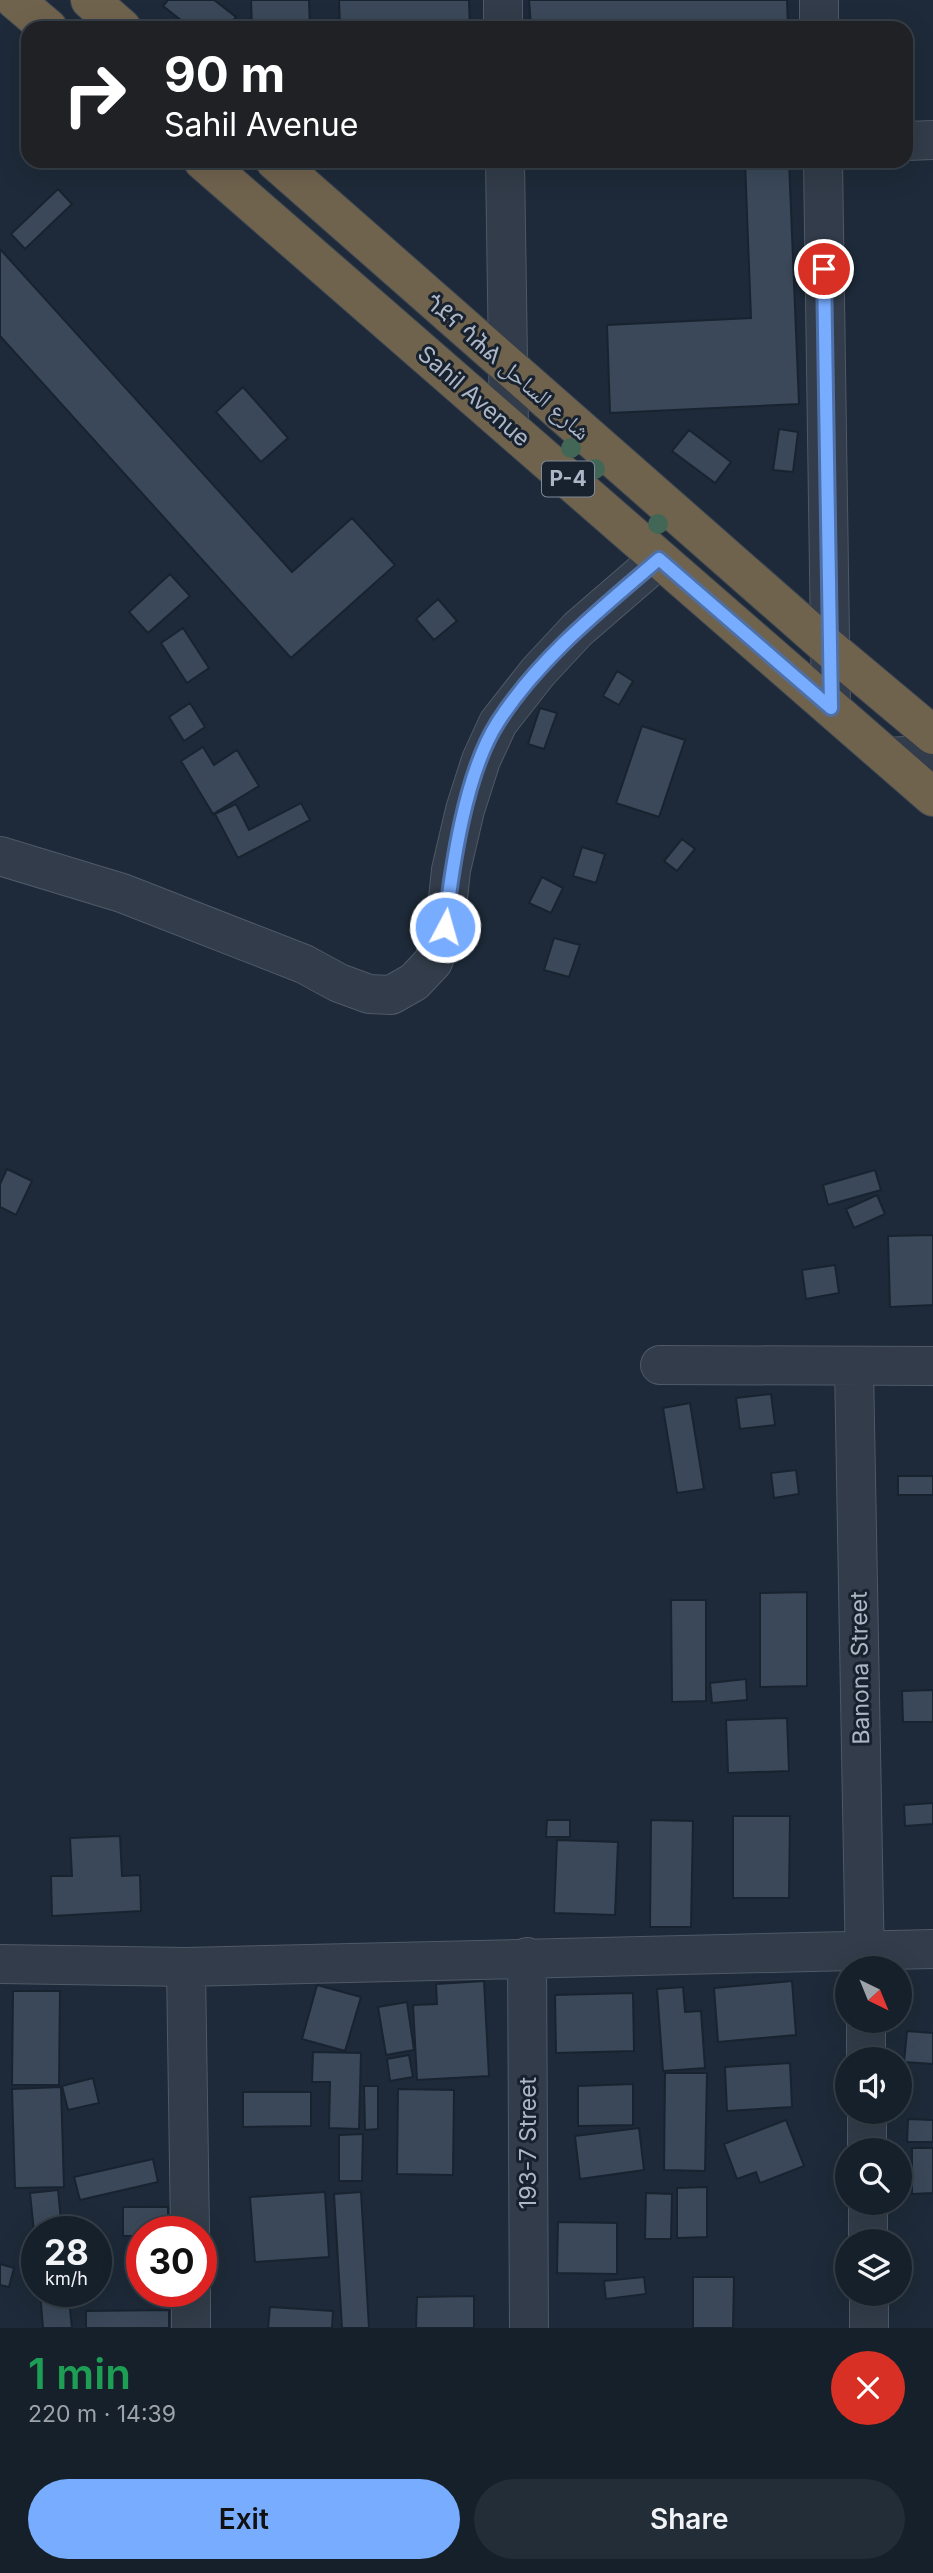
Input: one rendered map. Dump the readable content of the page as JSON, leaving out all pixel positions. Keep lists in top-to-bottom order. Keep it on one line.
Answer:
{"streets":{"highway":["ጎደና ሳሕል شارع الساحل","Sahil Avenue","P-4"],"street":["Banona Street","193-7 Street"]},"north":"bottom right","page":{"turn":["90 m","Sahil Avenue"],"speed":"28 km/h","limit":"30","heading":["1 min","220 m · 14:39"],"buttons":["Exit","Share"]}}
